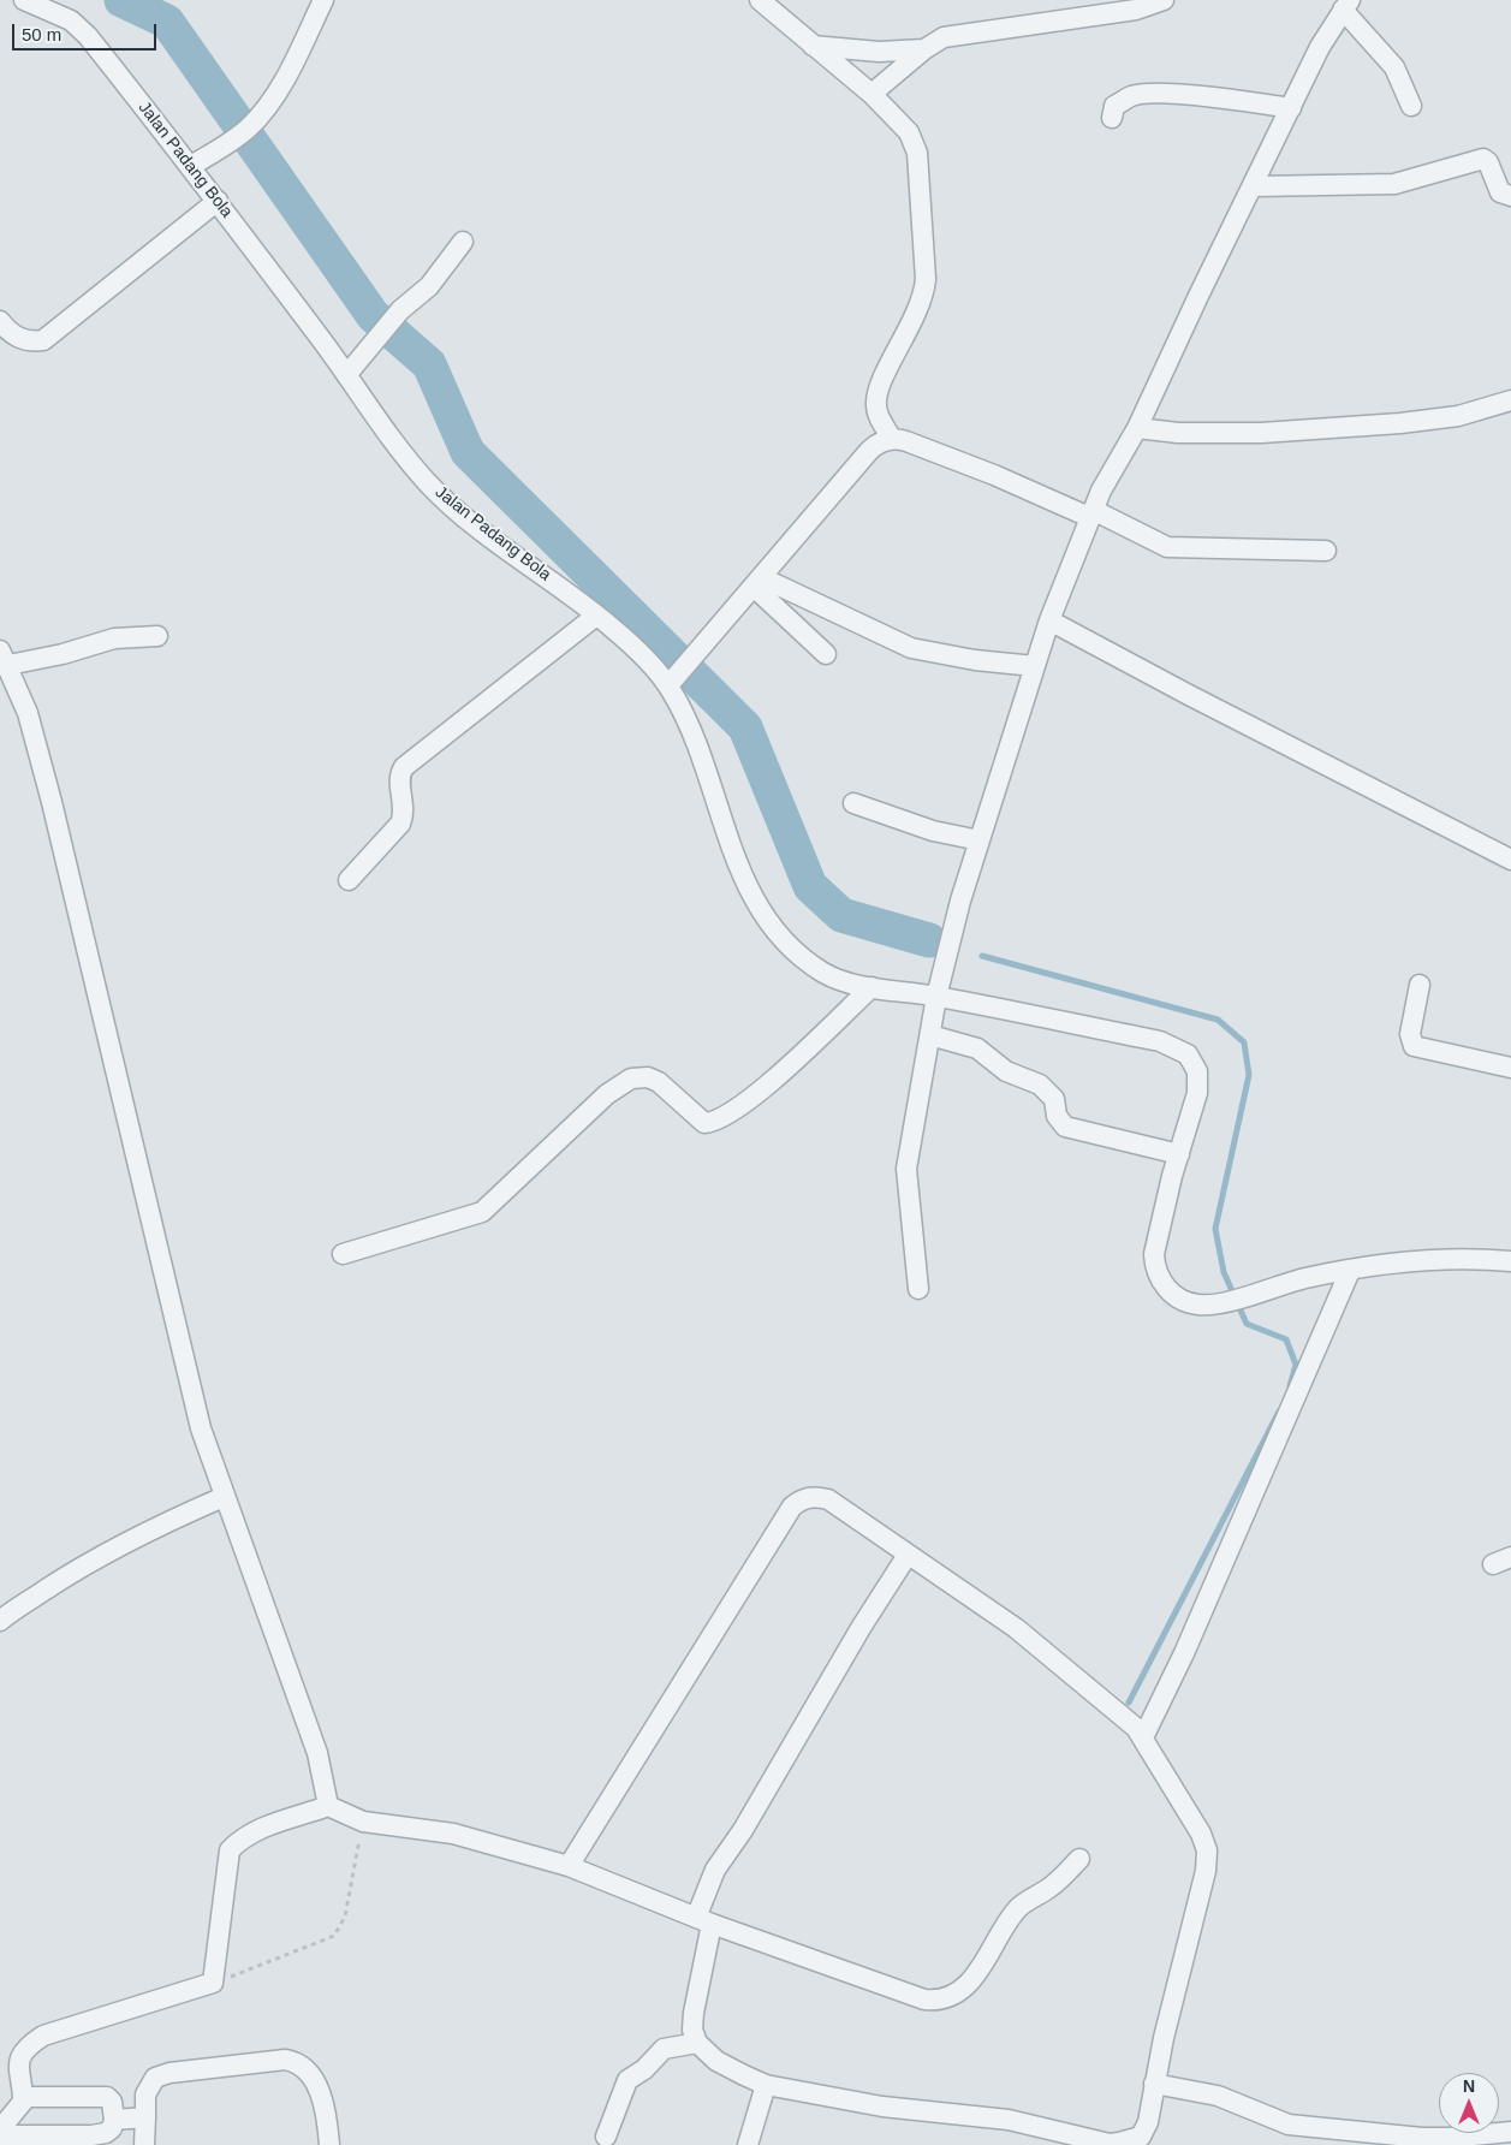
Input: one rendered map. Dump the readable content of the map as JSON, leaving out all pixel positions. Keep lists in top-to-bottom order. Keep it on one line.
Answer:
{"streets":{"street":["Jalan Padang Bola"]},"scale_bar":"50 m","north":"top"}
